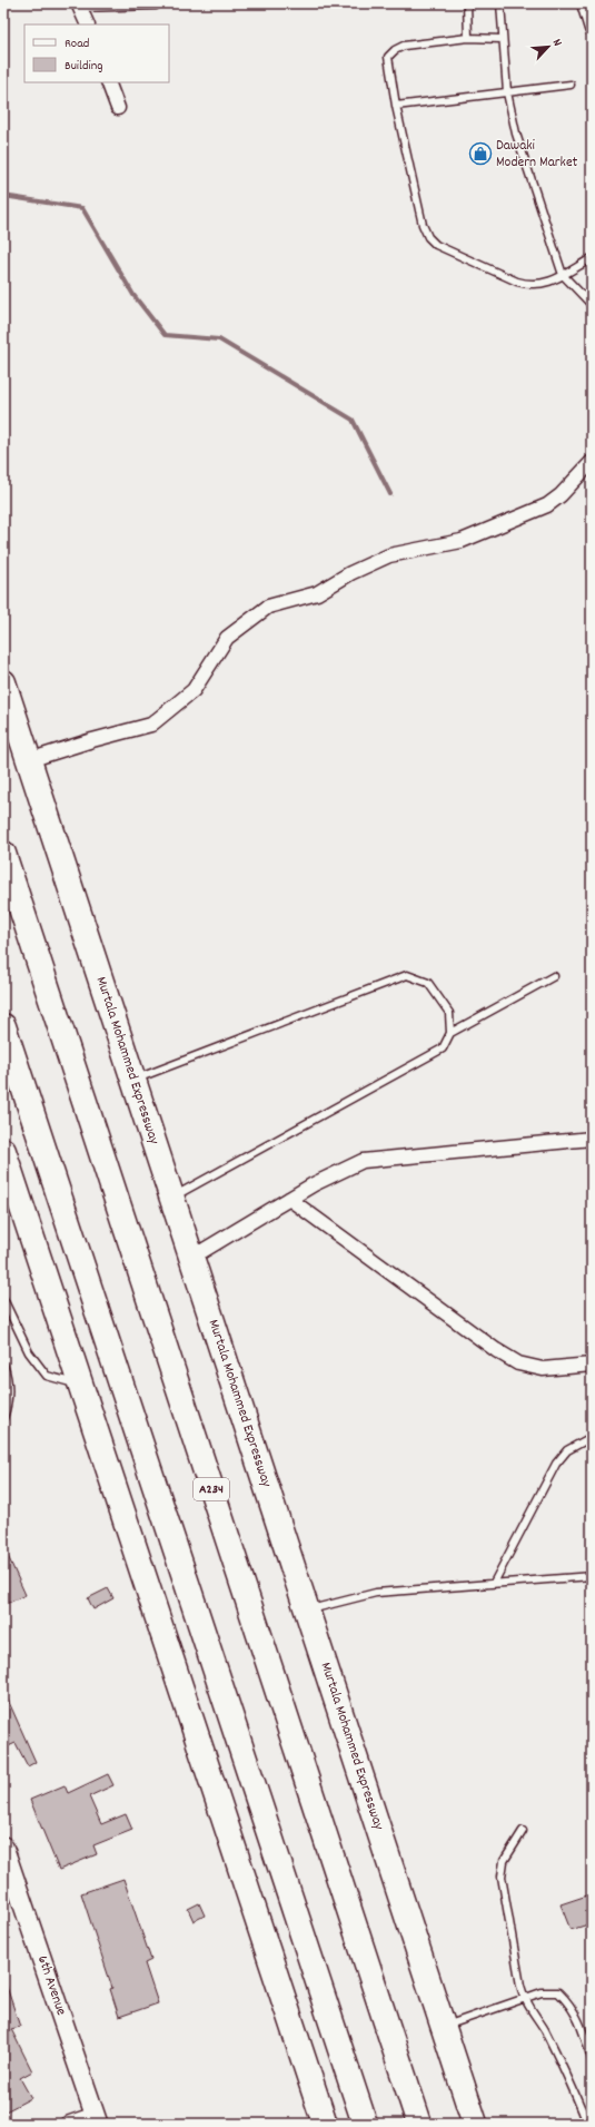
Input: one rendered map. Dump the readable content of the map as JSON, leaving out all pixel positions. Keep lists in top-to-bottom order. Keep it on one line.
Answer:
{"streets":{"highway":["Murtala Mohammed Expressway","A234"],"street":["6th Avenue"]},"places":{"shop":["Dawaki Modern Market"]},"legend":["Road","Building"],"north":"top right"}
